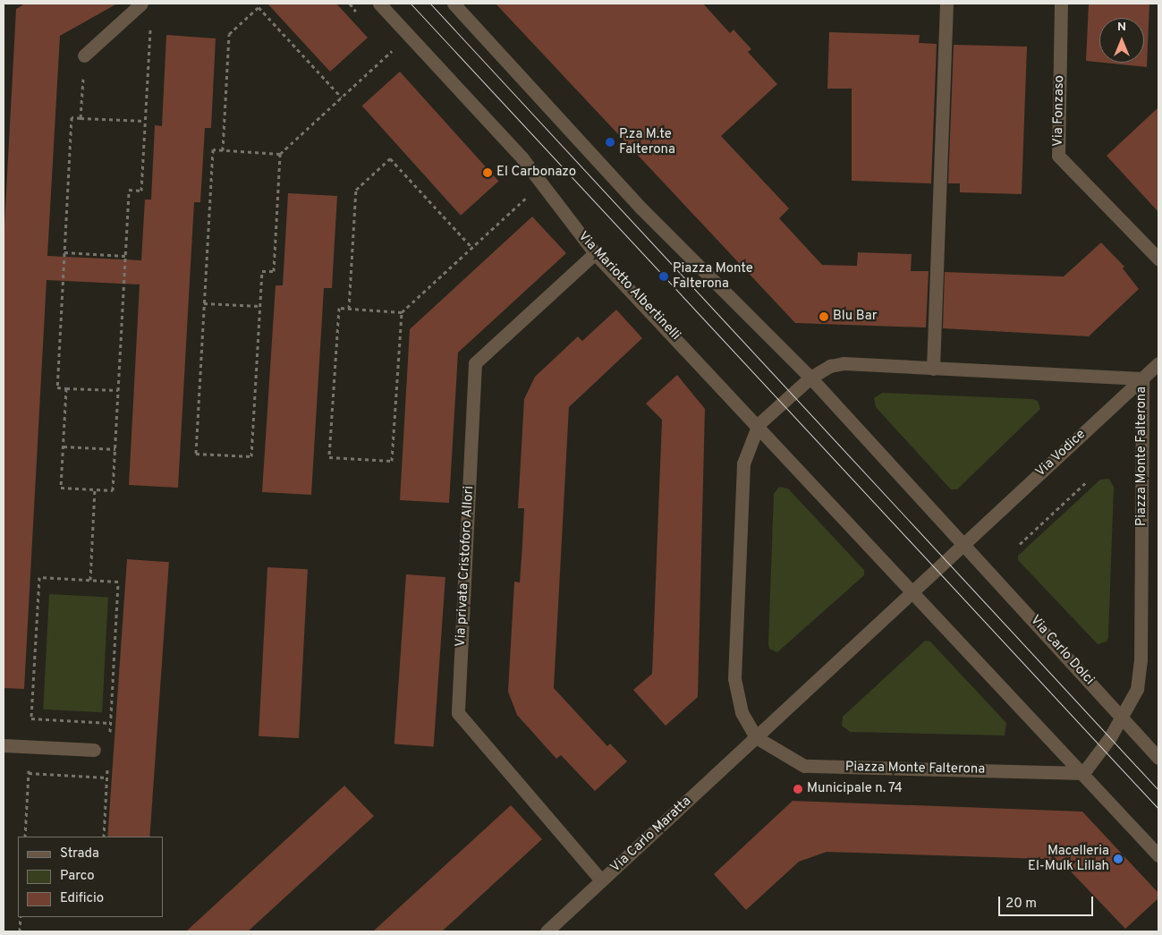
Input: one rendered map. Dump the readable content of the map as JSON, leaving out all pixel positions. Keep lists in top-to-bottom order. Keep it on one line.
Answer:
{"streets":{"street":["Via Fonzaso","Via Mariotto Albertinelli","Via Vodice","Piazza Monte Falterona","Via privata Cristoforo Allori","Via Carlo Dolci","Via Carlo Maratta"]},"crossings":[["Via Mariotto Albertinelli","Piazza Monte Falterona"],["Via Mariotto Albertinelli","Via privata Cristoforo Allori"],["Via Vodice","Piazza Monte Falterona"],["Via Vodice","Via Carlo Dolci"],["Piazza Monte Falterona","Via Carlo Dolci"],["Piazza Monte Falterona","Via Carlo Maratta"],["Via privata Cristoforo Allori","Via Carlo Maratta"]],"places":["P.za M.te Falterona","El Carbonazo","Piazza Monte Falterona","Blu Bar","Municipale n. 74","Macelleria El-Mulk Lillah"],"legend":["Strada","Parco","Edificio"],"scale_bar":"20 m","north":"top"}
